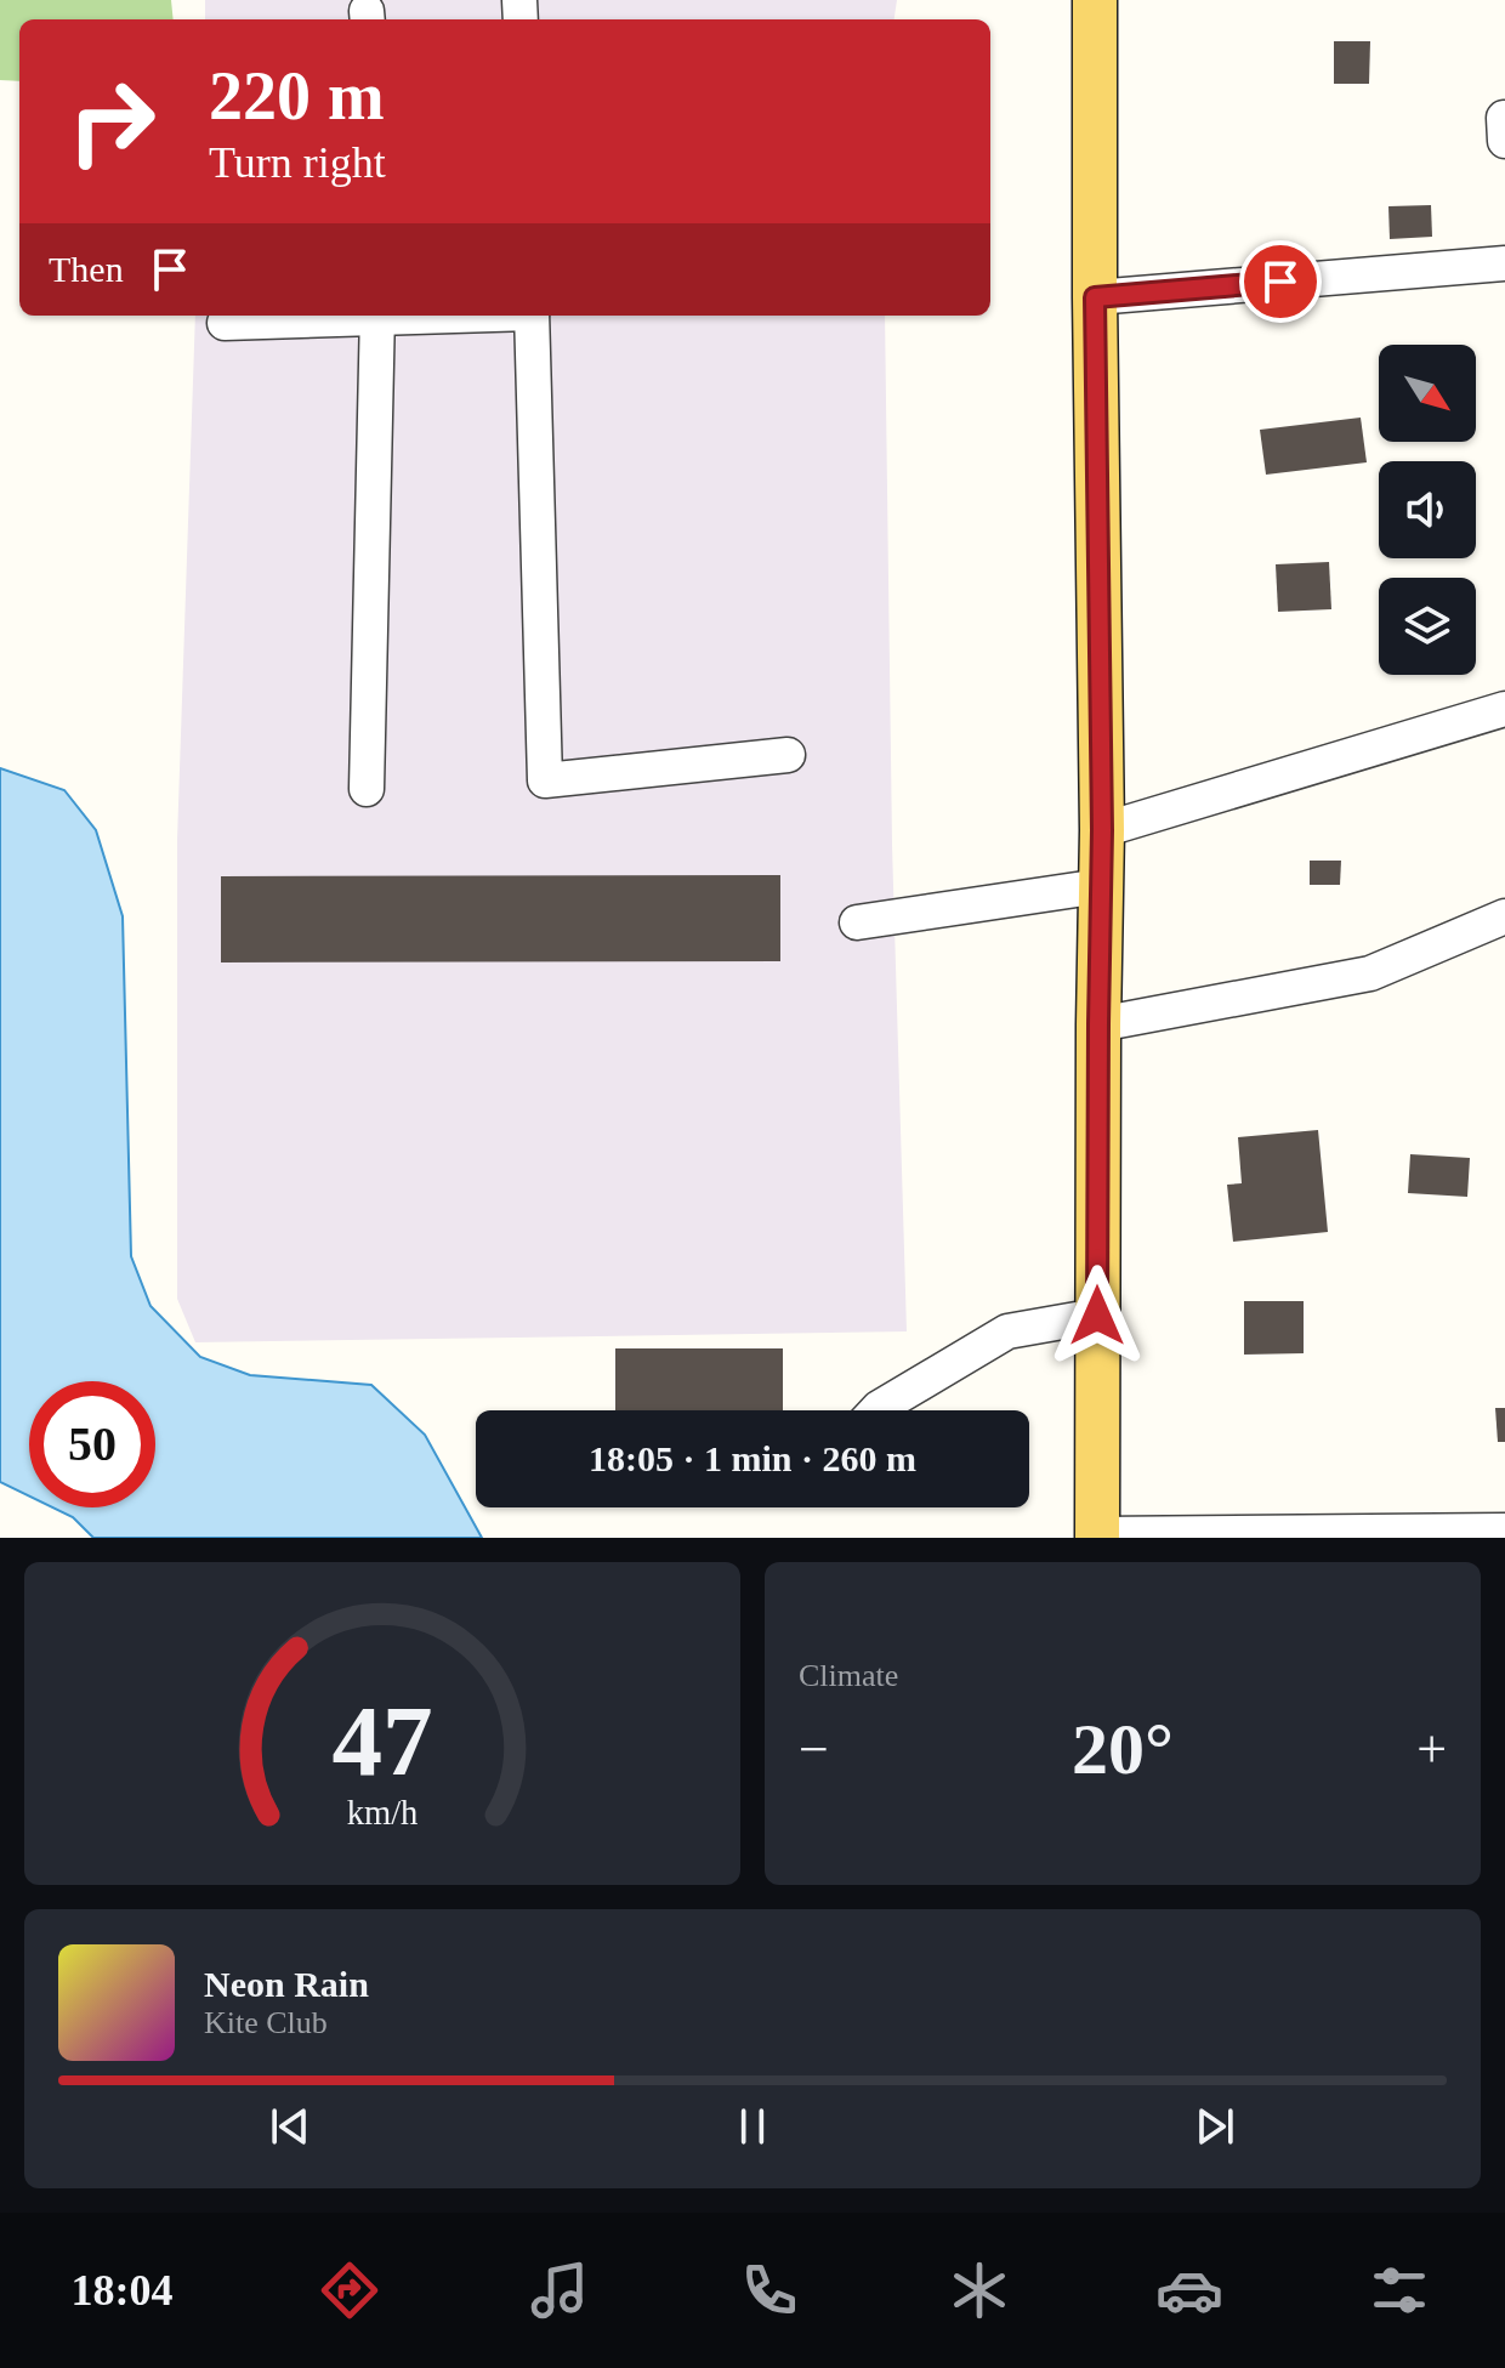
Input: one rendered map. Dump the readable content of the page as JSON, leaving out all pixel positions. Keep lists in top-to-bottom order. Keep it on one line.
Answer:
{"north":"bottom right","page":{"turn":["220 m","Turn right"],"then":"Then","limit":"50","trip":"18:05 · 1 min · 260 m","tile":"Climate","heat":["−","20°","+"],"song":["Neon Rain","Kite Club"],"tabs":"18:04","gauge":["47","km/h"]}}
